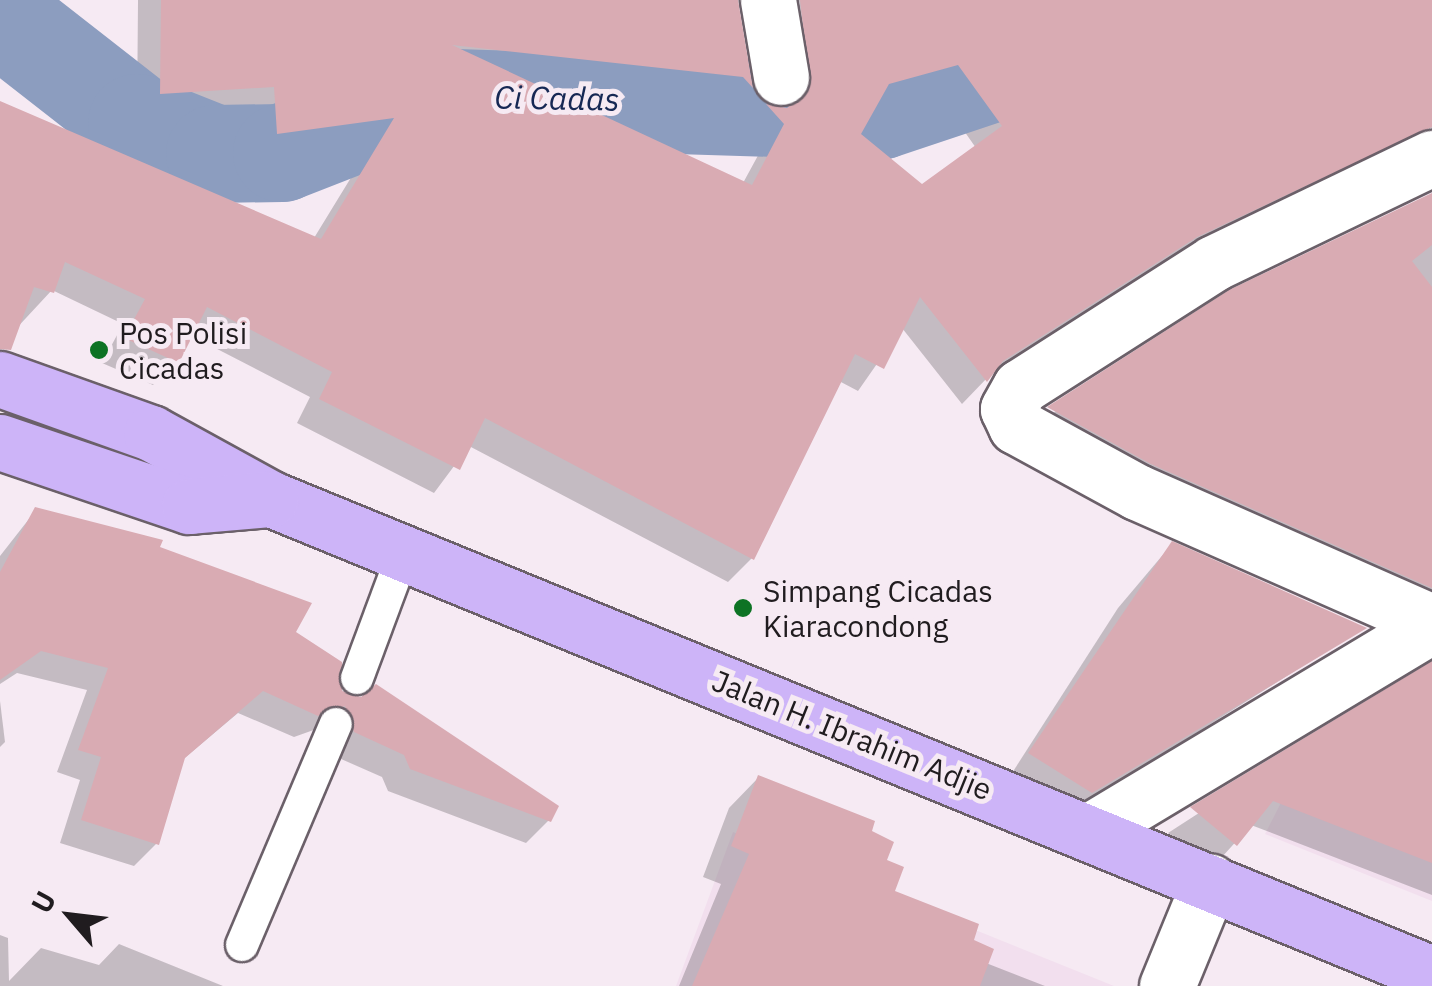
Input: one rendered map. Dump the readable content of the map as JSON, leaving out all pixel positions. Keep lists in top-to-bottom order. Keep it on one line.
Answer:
{"streets":{"main road":["Jalan H. Ibrahim Adjie"]},"water":["Ci Cadas"],"places":["Pos Polisi Cicadas","Simpang Cicadas Kiaracondong"],"north":"top left"}
